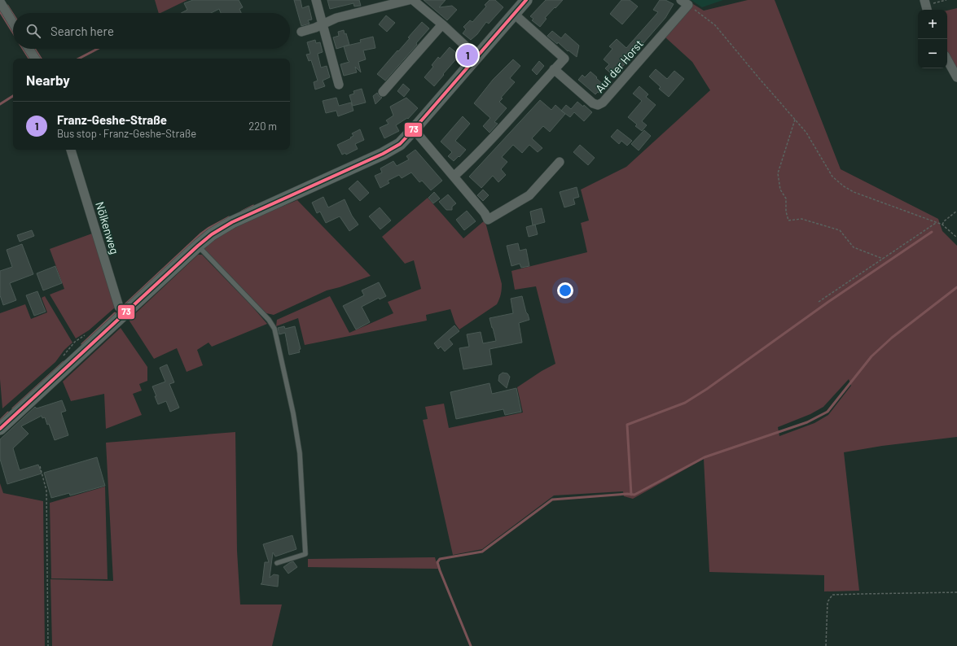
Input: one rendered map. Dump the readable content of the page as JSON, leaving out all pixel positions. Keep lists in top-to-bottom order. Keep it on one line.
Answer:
{"streets":{"street":["Auf der Horst","Nölkenweg"]},"lines":["transit line 73"],"page":{"map_buttons":["+","−"],"search":"Search here","pins":"1","heading":"Nearby","list":[{"mark":"1","name":"Franz-Geshe-Straße","note":"Bus stop · Franz-Geshe-Straße","value":"220 m"}]}}
